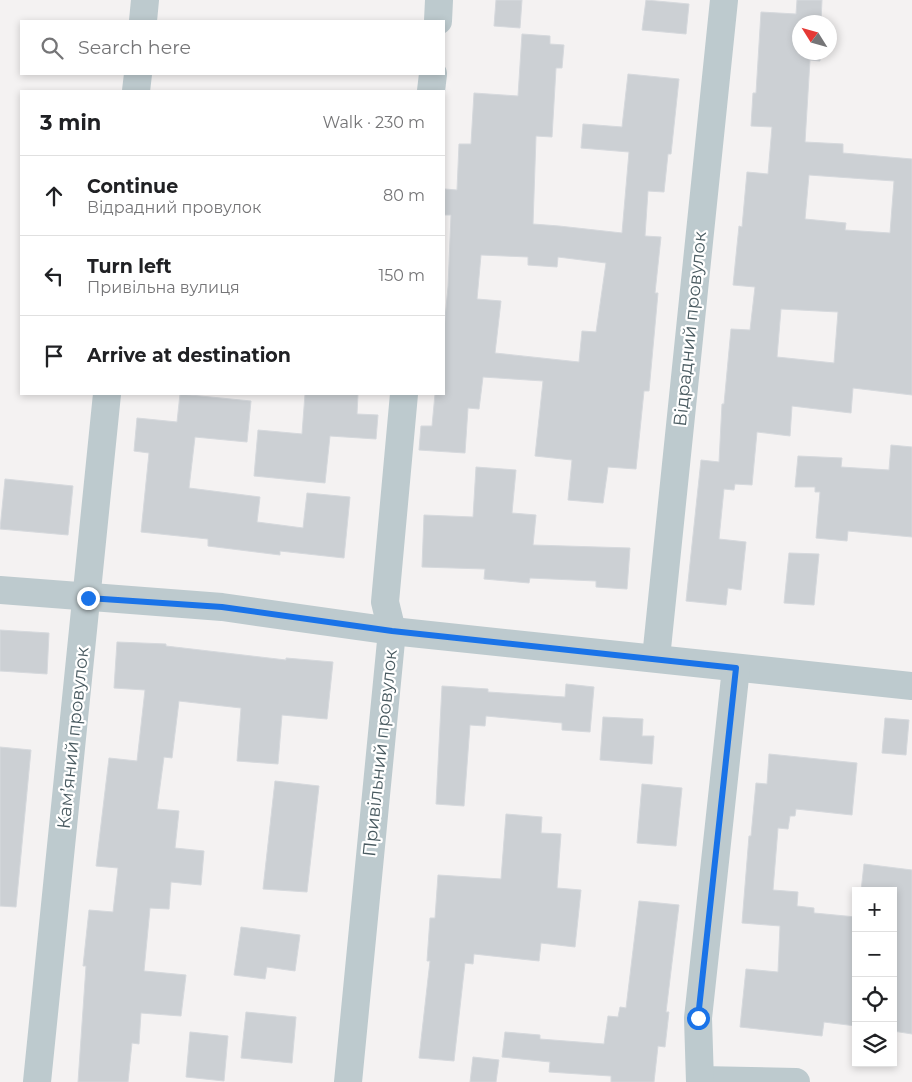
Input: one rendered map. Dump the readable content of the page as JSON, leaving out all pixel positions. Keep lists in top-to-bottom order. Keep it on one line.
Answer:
{"streets":{"street":["Відрадний провулок","Камʼяний провулок","Привільний провулок"]},"north":"top left","page":{"search":"Search here","heading":["3 min","Walk · 230 m"],"list":[["Continue","Відрадний провулок","80 m"],["Turn left","Привільна вулиця","150 m"],"Arrive at destination"],"map_buttons":["+","−"]}}
